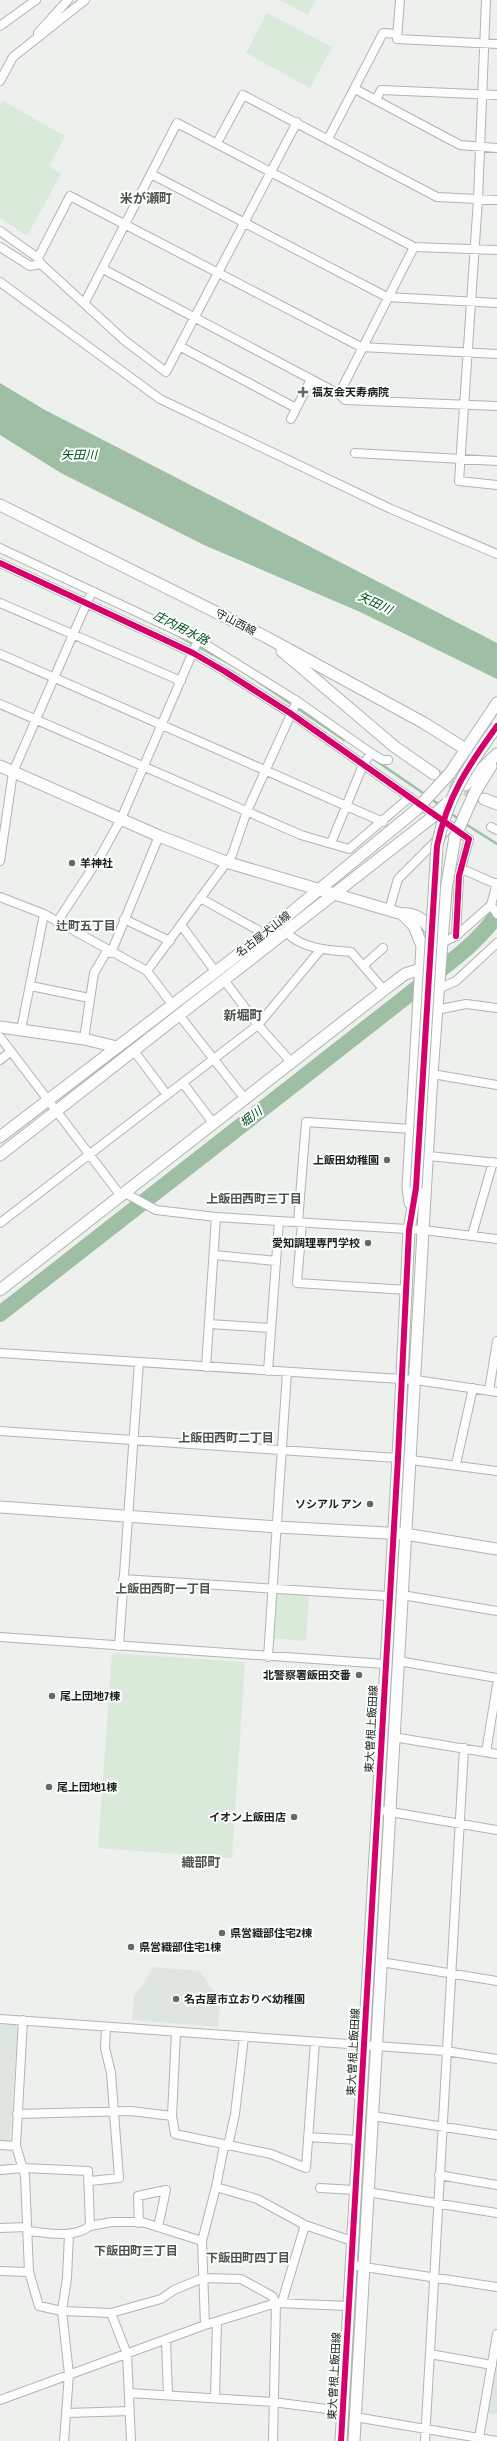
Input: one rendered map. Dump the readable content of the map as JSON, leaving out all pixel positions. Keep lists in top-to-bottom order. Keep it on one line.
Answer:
{"streets":{"street":["守山西線","名古屋犬山線","東大曽根上飯田線"]},"crossings":[["守山西線","名古屋犬山線"],["名古屋犬山線","東大曽根上飯田線"]],"districts":["米が瀬町","辻町五丁目","新堀町","上飯田西町三丁目","上飯田西町二丁目","上飯田西町一丁目","織部町","下飯田町三丁目","下飯田町四丁目"],"water":["矢田川","庄内用水路","堀川"],"places":{"health":["福友会天寿病院"],"other":["羊神社","上飯田幼稚園","愛知調理専門学校","ソシアル アン","北警察署飯田交番","尾上団地7棟","尾上団地1棟","イオン上飯田店","県営織部住宅2棟","県営織部住宅1棟","名古屋市立おりべ幼稚園"]}}
